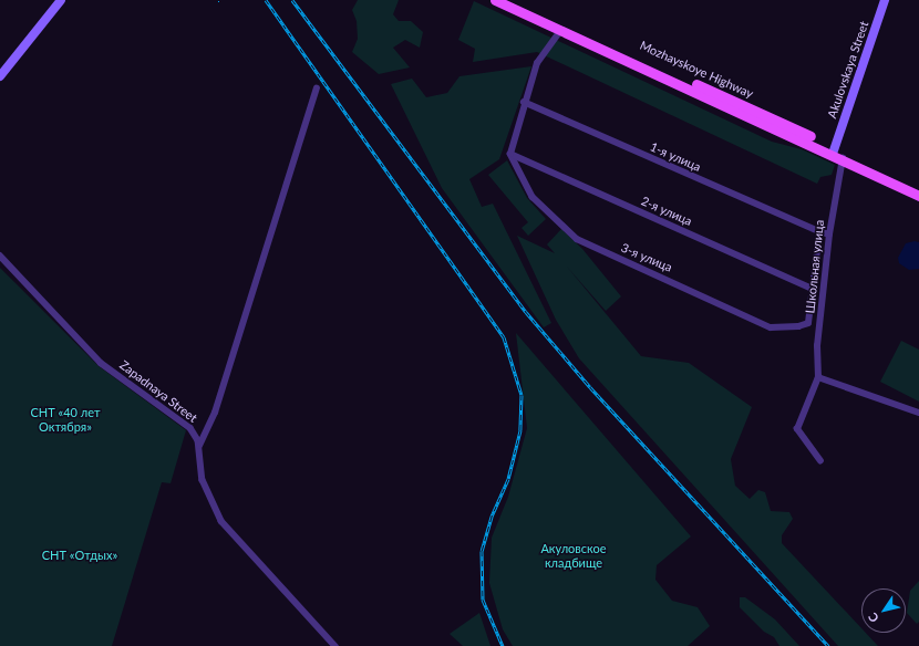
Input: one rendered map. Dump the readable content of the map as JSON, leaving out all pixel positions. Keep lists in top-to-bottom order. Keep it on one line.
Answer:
{"streets":{"main road":["Mozhayskoye Highway"],"street":["Akulovskaya Street","1-я улица","2-я улица","3-я улица","Школьная улица","Zapadnaya Street"]},"crossings":[["Mozhayskoye Highway","Akulovskaya Street"],["Mozhayskoye Highway","Школьная улица"],["Akulovskaya Street","Школьная улица"],["1-я улица","Школьная улица"],["2-я улица","3-я улица"]],"parks":["СНТ «40 лет Октября»","Акуловское кладбище","СНТ «Отдых»"],"north":"bottom left"}
